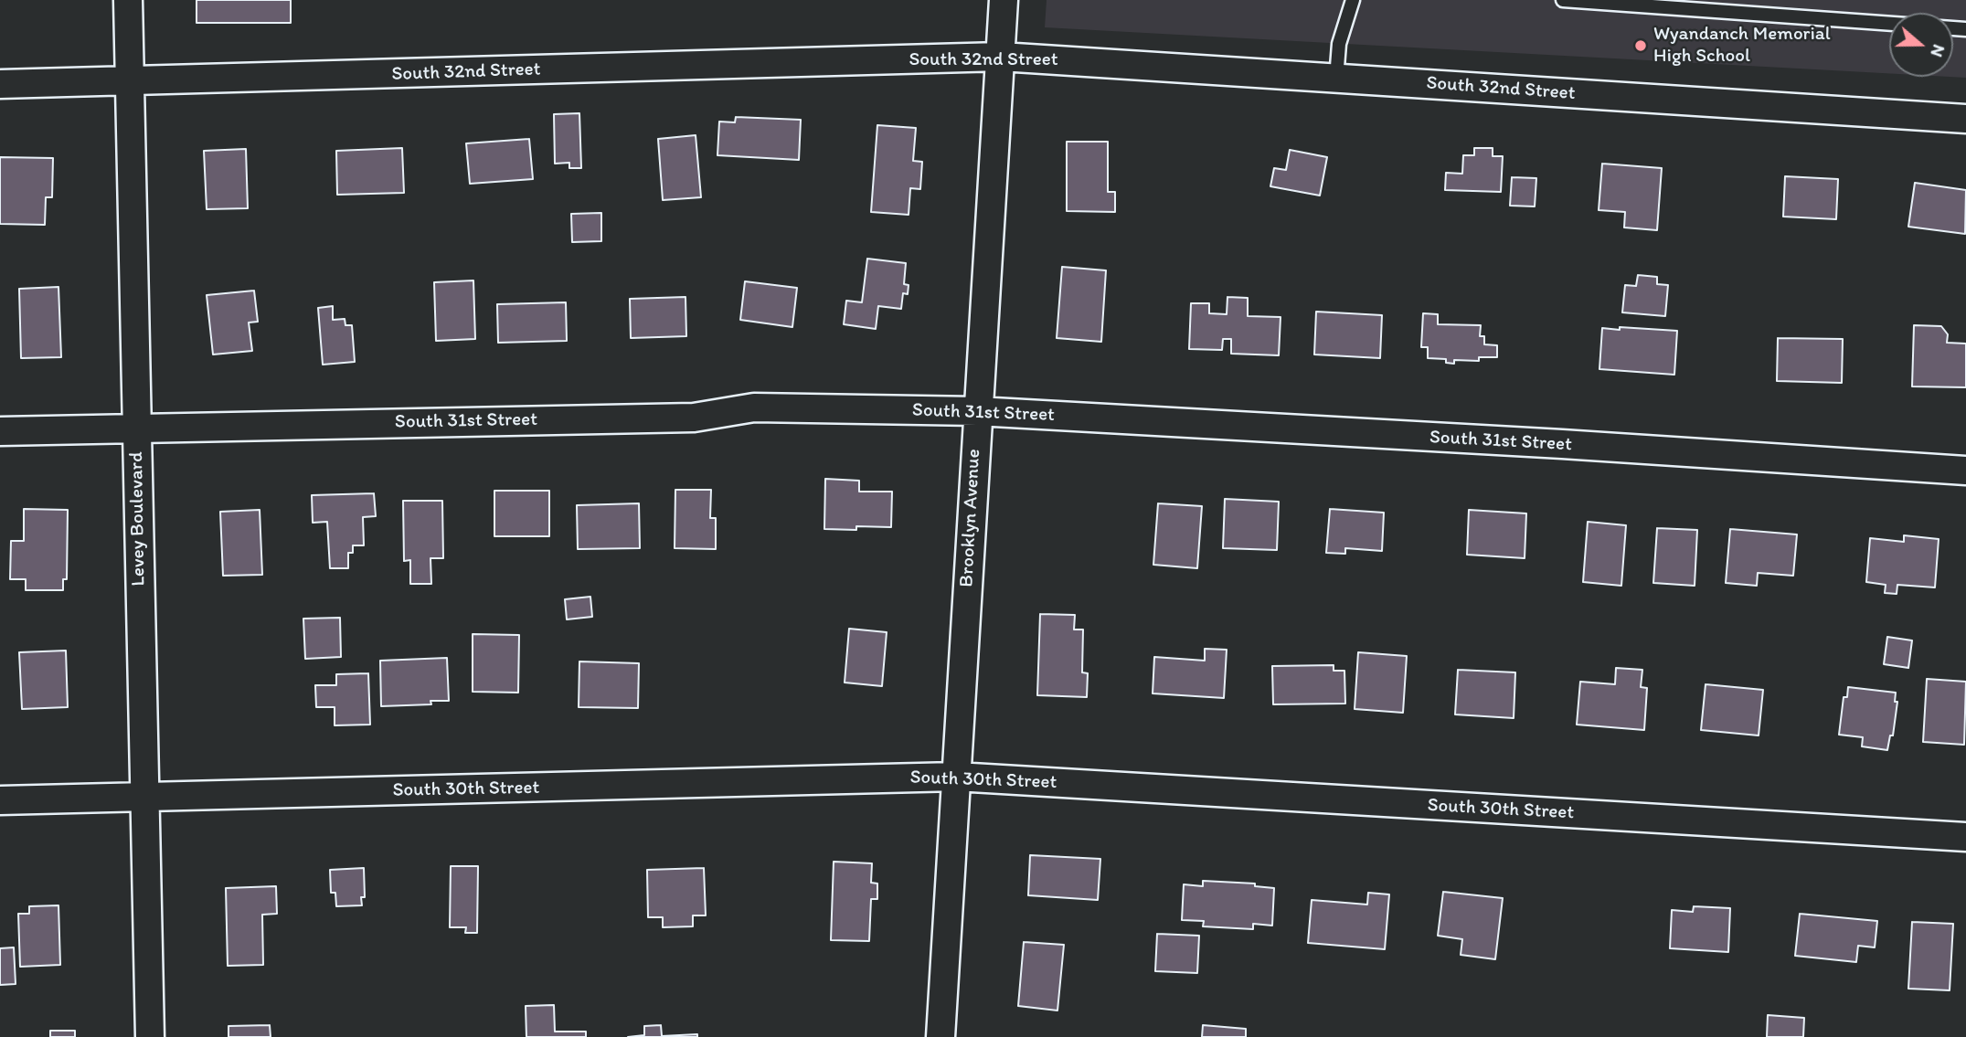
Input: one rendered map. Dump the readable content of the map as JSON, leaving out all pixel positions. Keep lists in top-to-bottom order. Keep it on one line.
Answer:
{"streets":{"street":["South 32nd Street","South 31st Street","Brooklyn Avenue","Levey Boulevard","South 30th Street"]},"crossings":[["South 32nd Street","Brooklyn Avenue"],["South 32nd Street","Levey Boulevard"],["South 31st Street","Brooklyn Avenue"],["South 31st Street","Levey Boulevard"],["Brooklyn Avenue","South 30th Street"],["Levey Boulevard","South 30th Street"]],"places":["Wyandanch Memorial High School"],"north":"right"}
